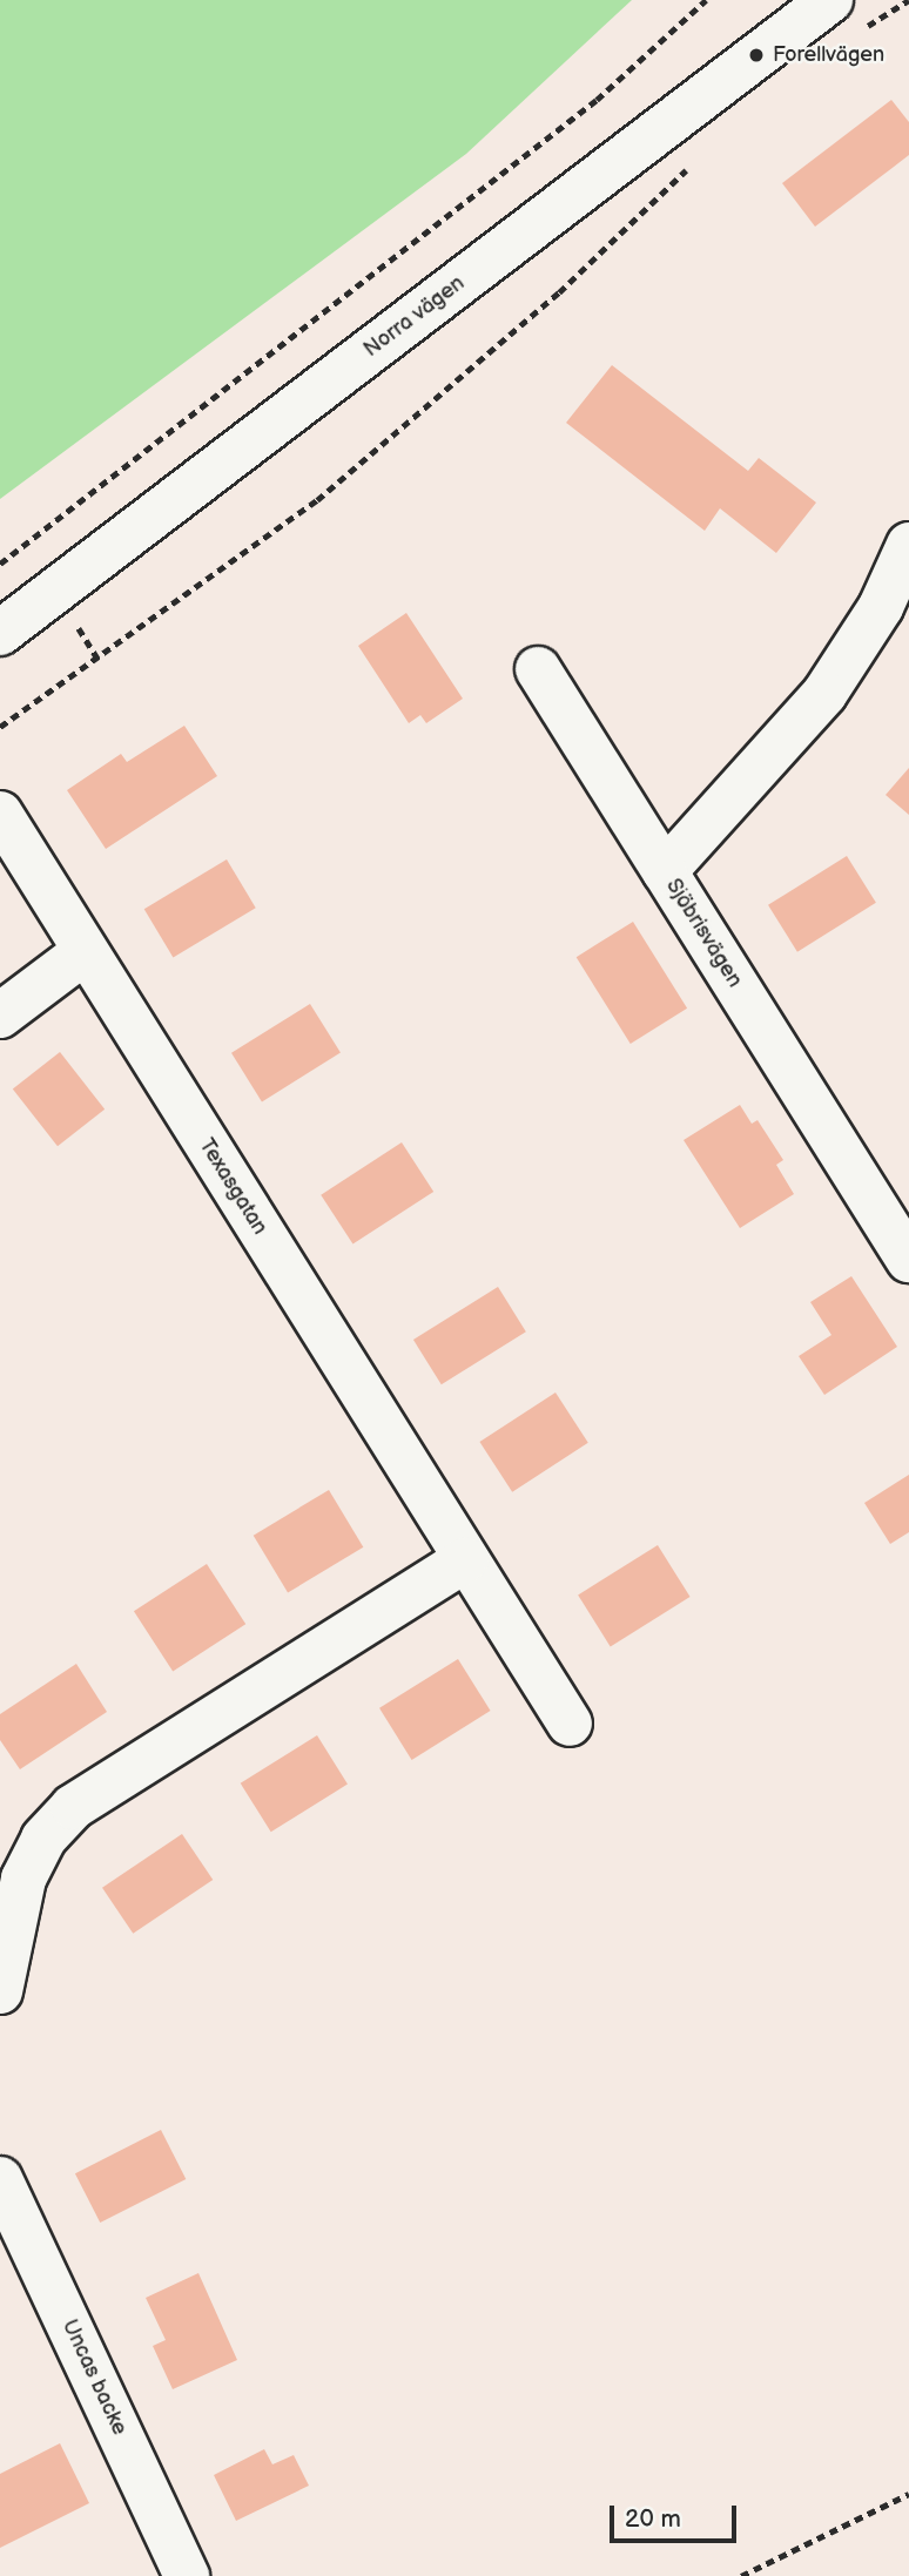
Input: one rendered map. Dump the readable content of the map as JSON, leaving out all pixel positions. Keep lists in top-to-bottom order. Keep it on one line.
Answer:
{"streets":{"street":["Norra vägen","Sjöbrisvägen","Texasgatan","Uncas backe"]},"places":["Forellvägen"],"scale_bar":"20 m"}
